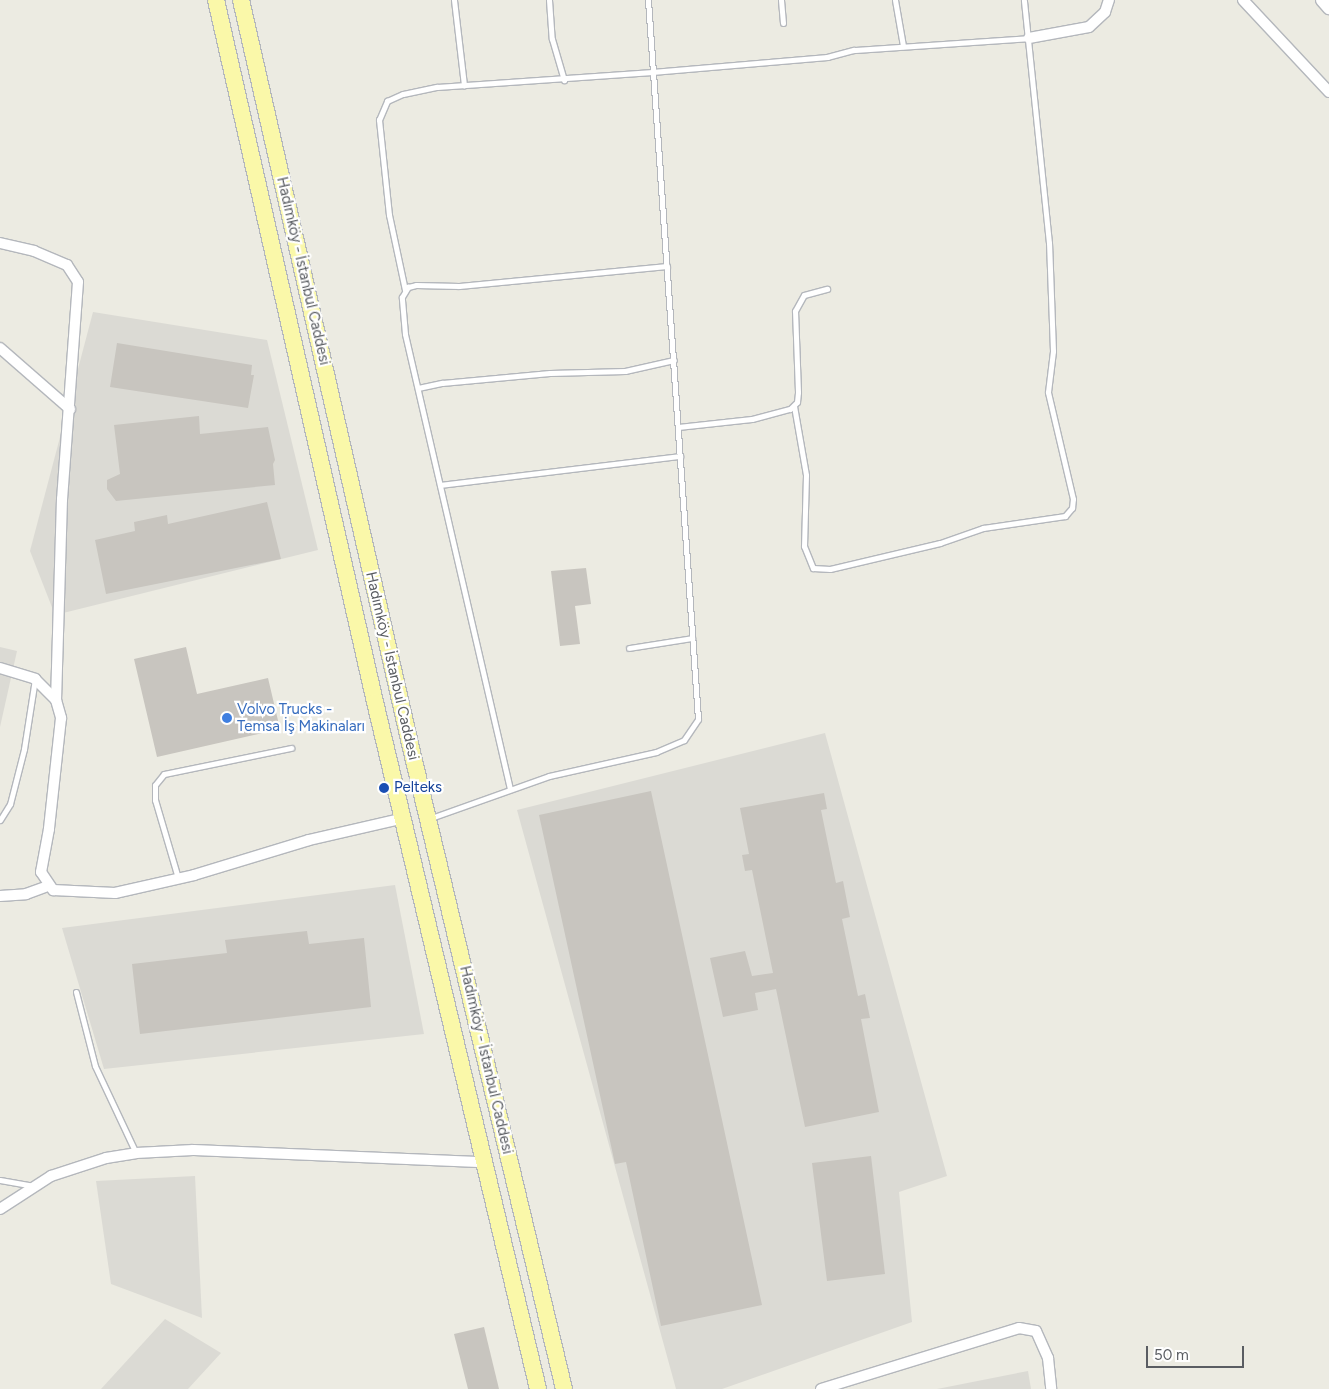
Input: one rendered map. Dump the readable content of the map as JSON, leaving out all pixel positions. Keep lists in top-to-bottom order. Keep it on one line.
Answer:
{"streets":{"main road":["Hadımköy - İstanbul Caddesi"]},"places":["Volvo Trucks - Temsa İş Makinaları","Pelteks"],"scale_bar":"50 m"}
